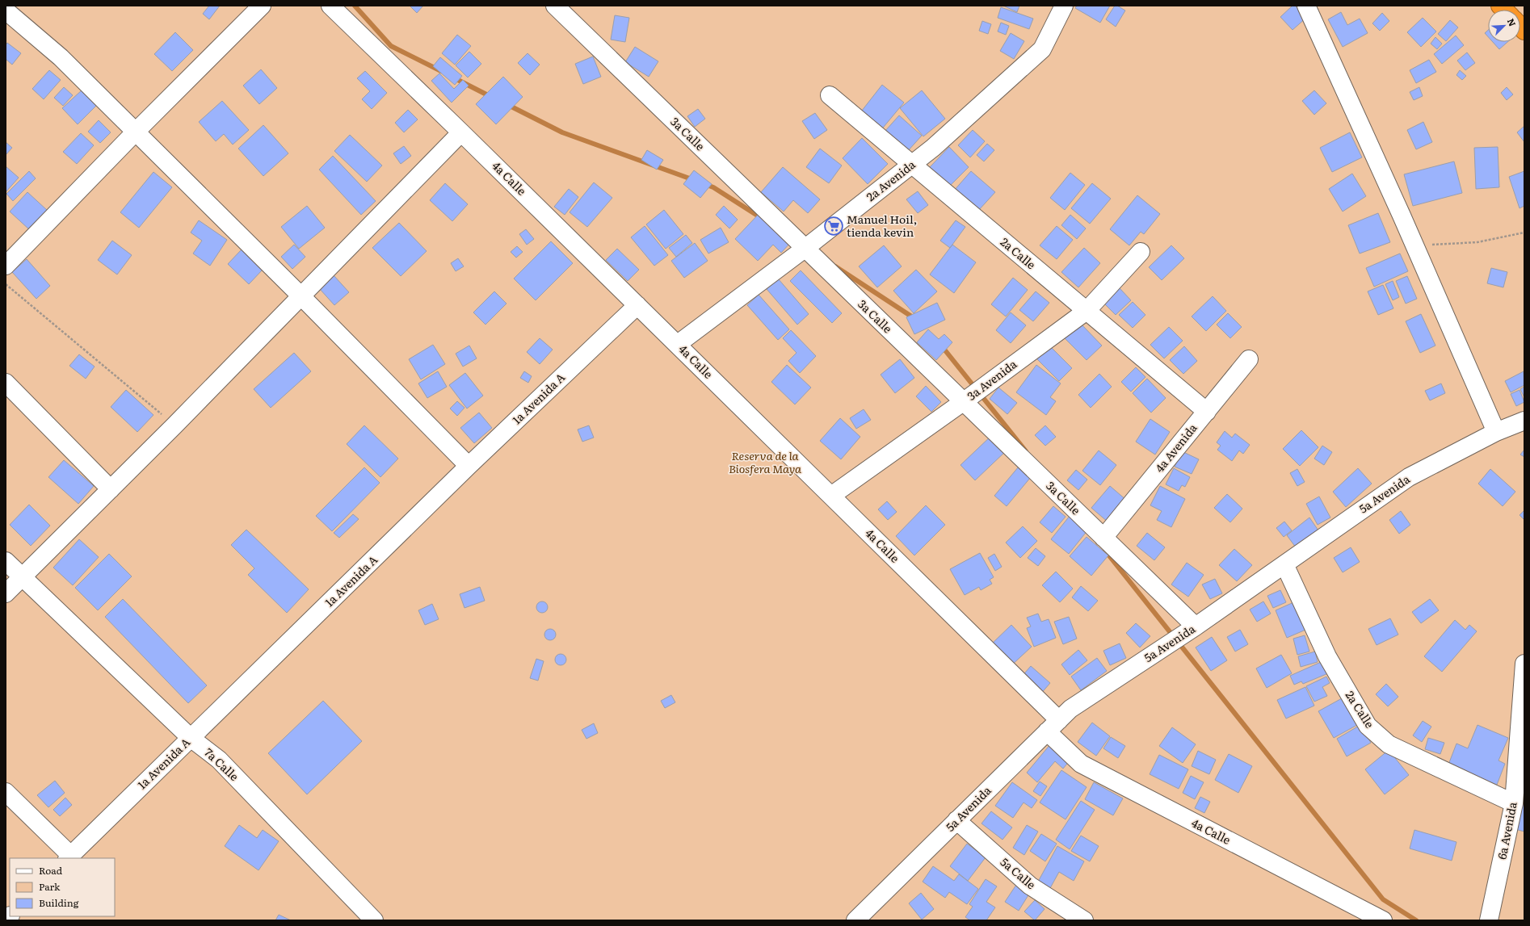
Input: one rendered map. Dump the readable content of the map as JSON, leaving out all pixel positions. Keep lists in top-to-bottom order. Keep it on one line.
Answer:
{"streets":{"street":["3a Calle","4a Calle","2a Avenida","2a Calle","3a Avenida","1a Avenida A","4a Avenida","5a Avenida","7a Calle","6a Avenida","5a Calle"]},"crossings":[["3a Calle","2a Avenida"],["3a Calle","3a Avenida"],["3a Calle","4a Avenida"],["3a Calle","5a Avenida"],["4a Calle","2a Avenida"],["4a Calle","3a Avenida"],["4a Calle","1a Avenida A"],["4a Calle","5a Avenida"],["2a Avenida","2a Calle"],["2a Calle","3a Avenida"],["2a Calle","4a Avenida"],["2a Calle","5a Avenida"],["2a Calle","6a Avenida"],["1a Avenida A","7a Calle"],["5a Avenida","5a Calle"]],"parks":["Reserva de la Biosfera Maya"],"places":{"supermarket":["Manuel Hoil, tienda kevin"]},"legend":["Road","Park","Building"],"north":"top right"}
